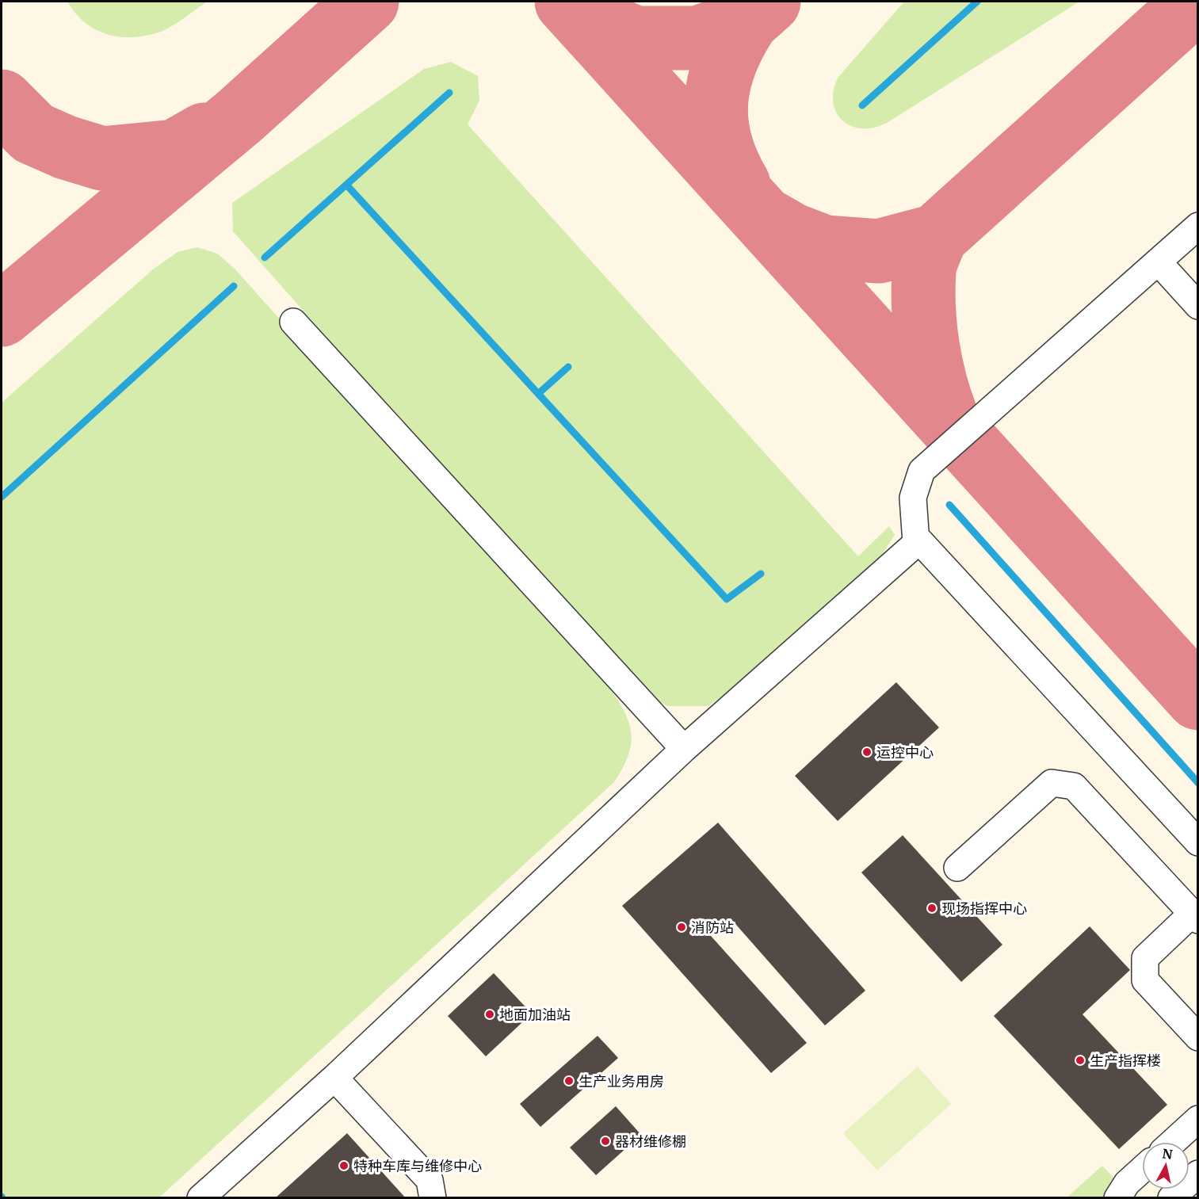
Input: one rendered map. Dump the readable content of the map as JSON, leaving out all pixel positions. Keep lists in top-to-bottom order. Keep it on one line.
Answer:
{"places":["运控中心","现场指挥中心","消防站","地面加油站","生产指挥楼","生产业务用房","器材维修棚","特种车库与维修中心"],"north":"top"}
